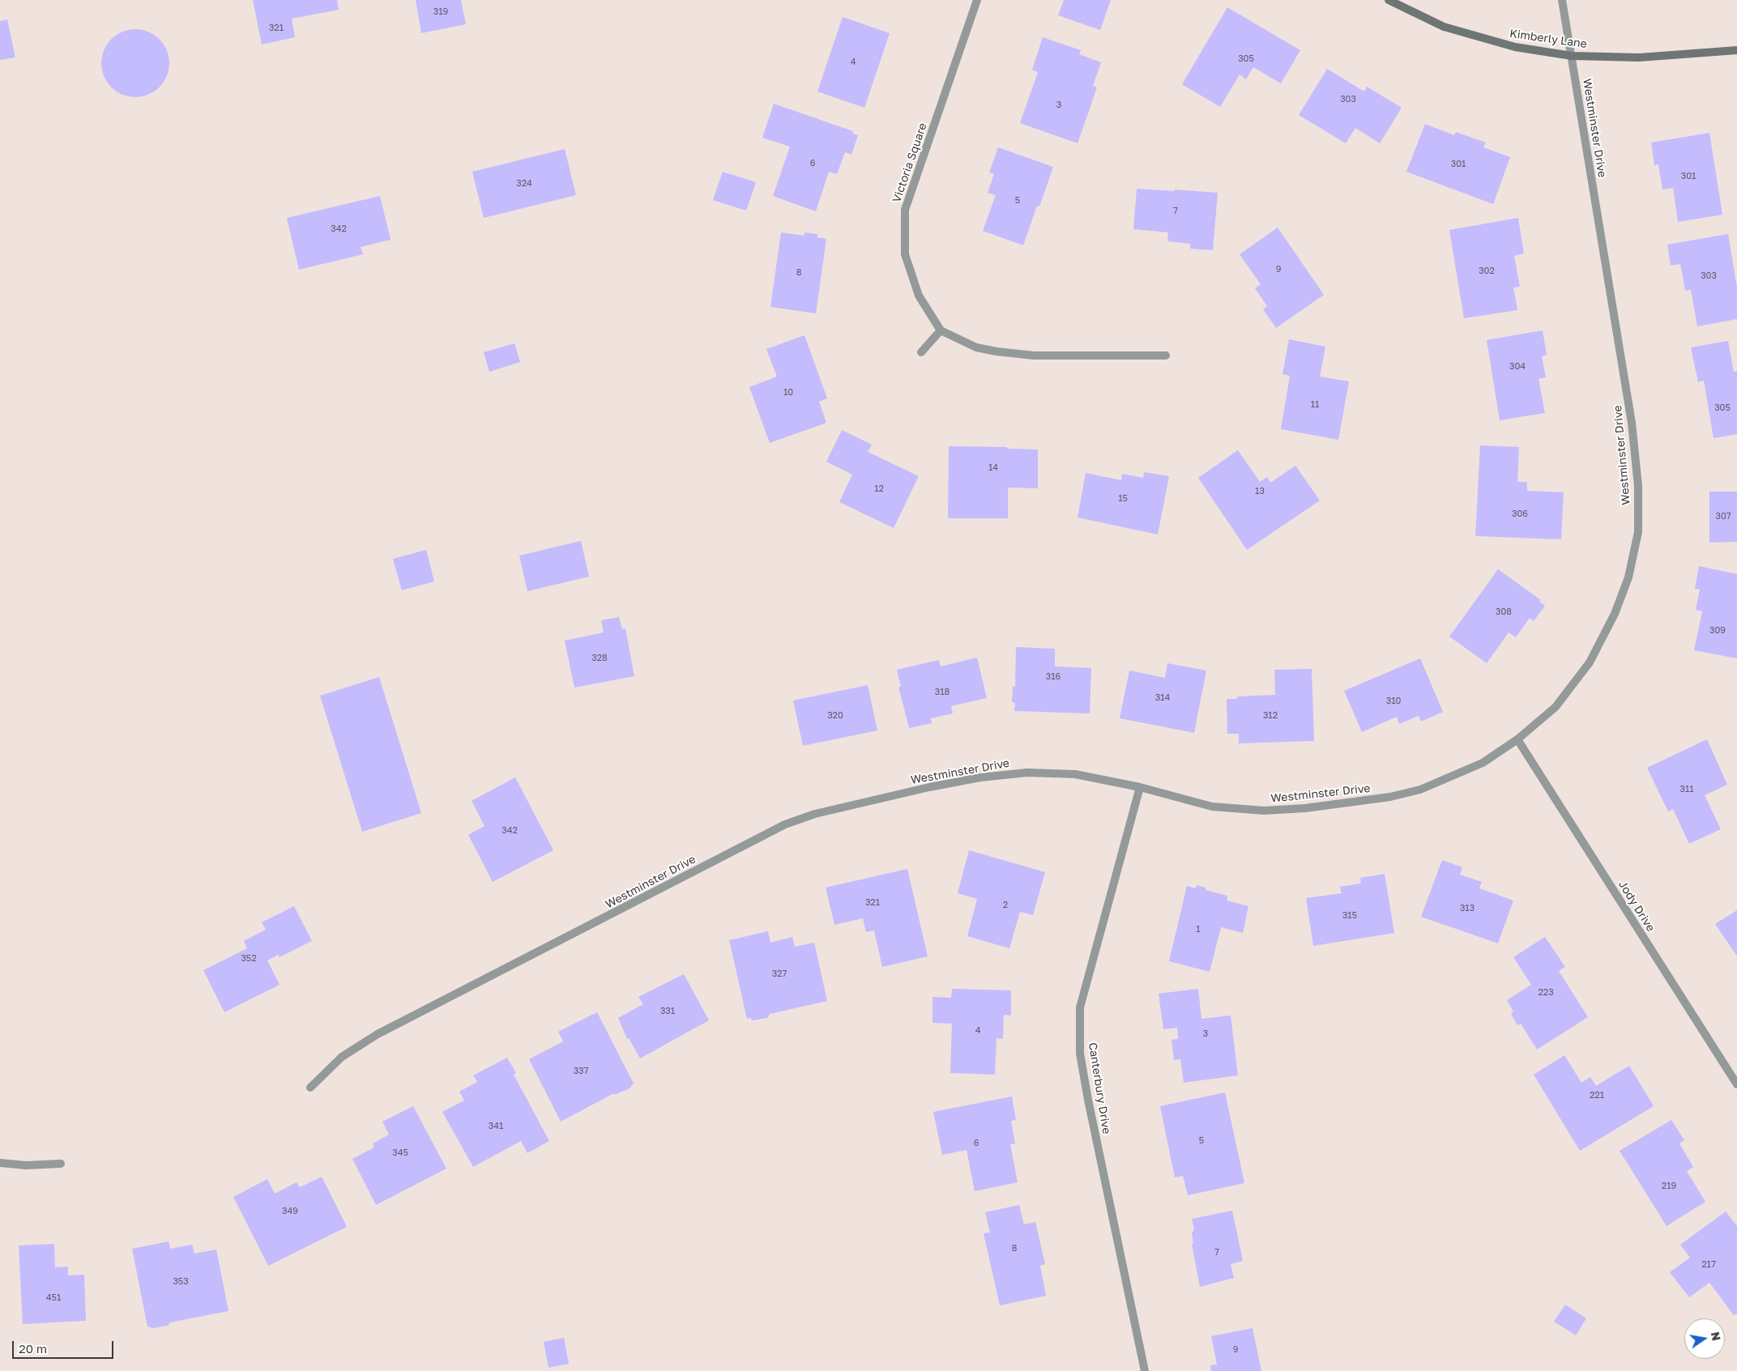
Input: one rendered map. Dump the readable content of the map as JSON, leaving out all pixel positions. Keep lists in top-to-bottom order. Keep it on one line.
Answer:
{"streets":{"street":["Kimberly Lane","Westminster Drive","Victoria Square","Jody Drive","Canterbury Drive"]},"crossings":[["Kimberly Lane","Westminster Drive"],["Westminster Drive","Jody Drive"],["Westminster Drive","Canterbury Drive"]],"house_numbers":["319","321","305","4","303","3","6","301","301","324","5","7","342","9","302","8","303","304","10","11","305","14","12","13","15","306","307","308","309","328","316","318","314","310","320","312","311","342","321","2","313","315","1","352","327","223","331","4","3","337","221","341","5","6","345","219","349","8","7","217","353","451","9"],"scale_bar":"20 m","north":"right"}
